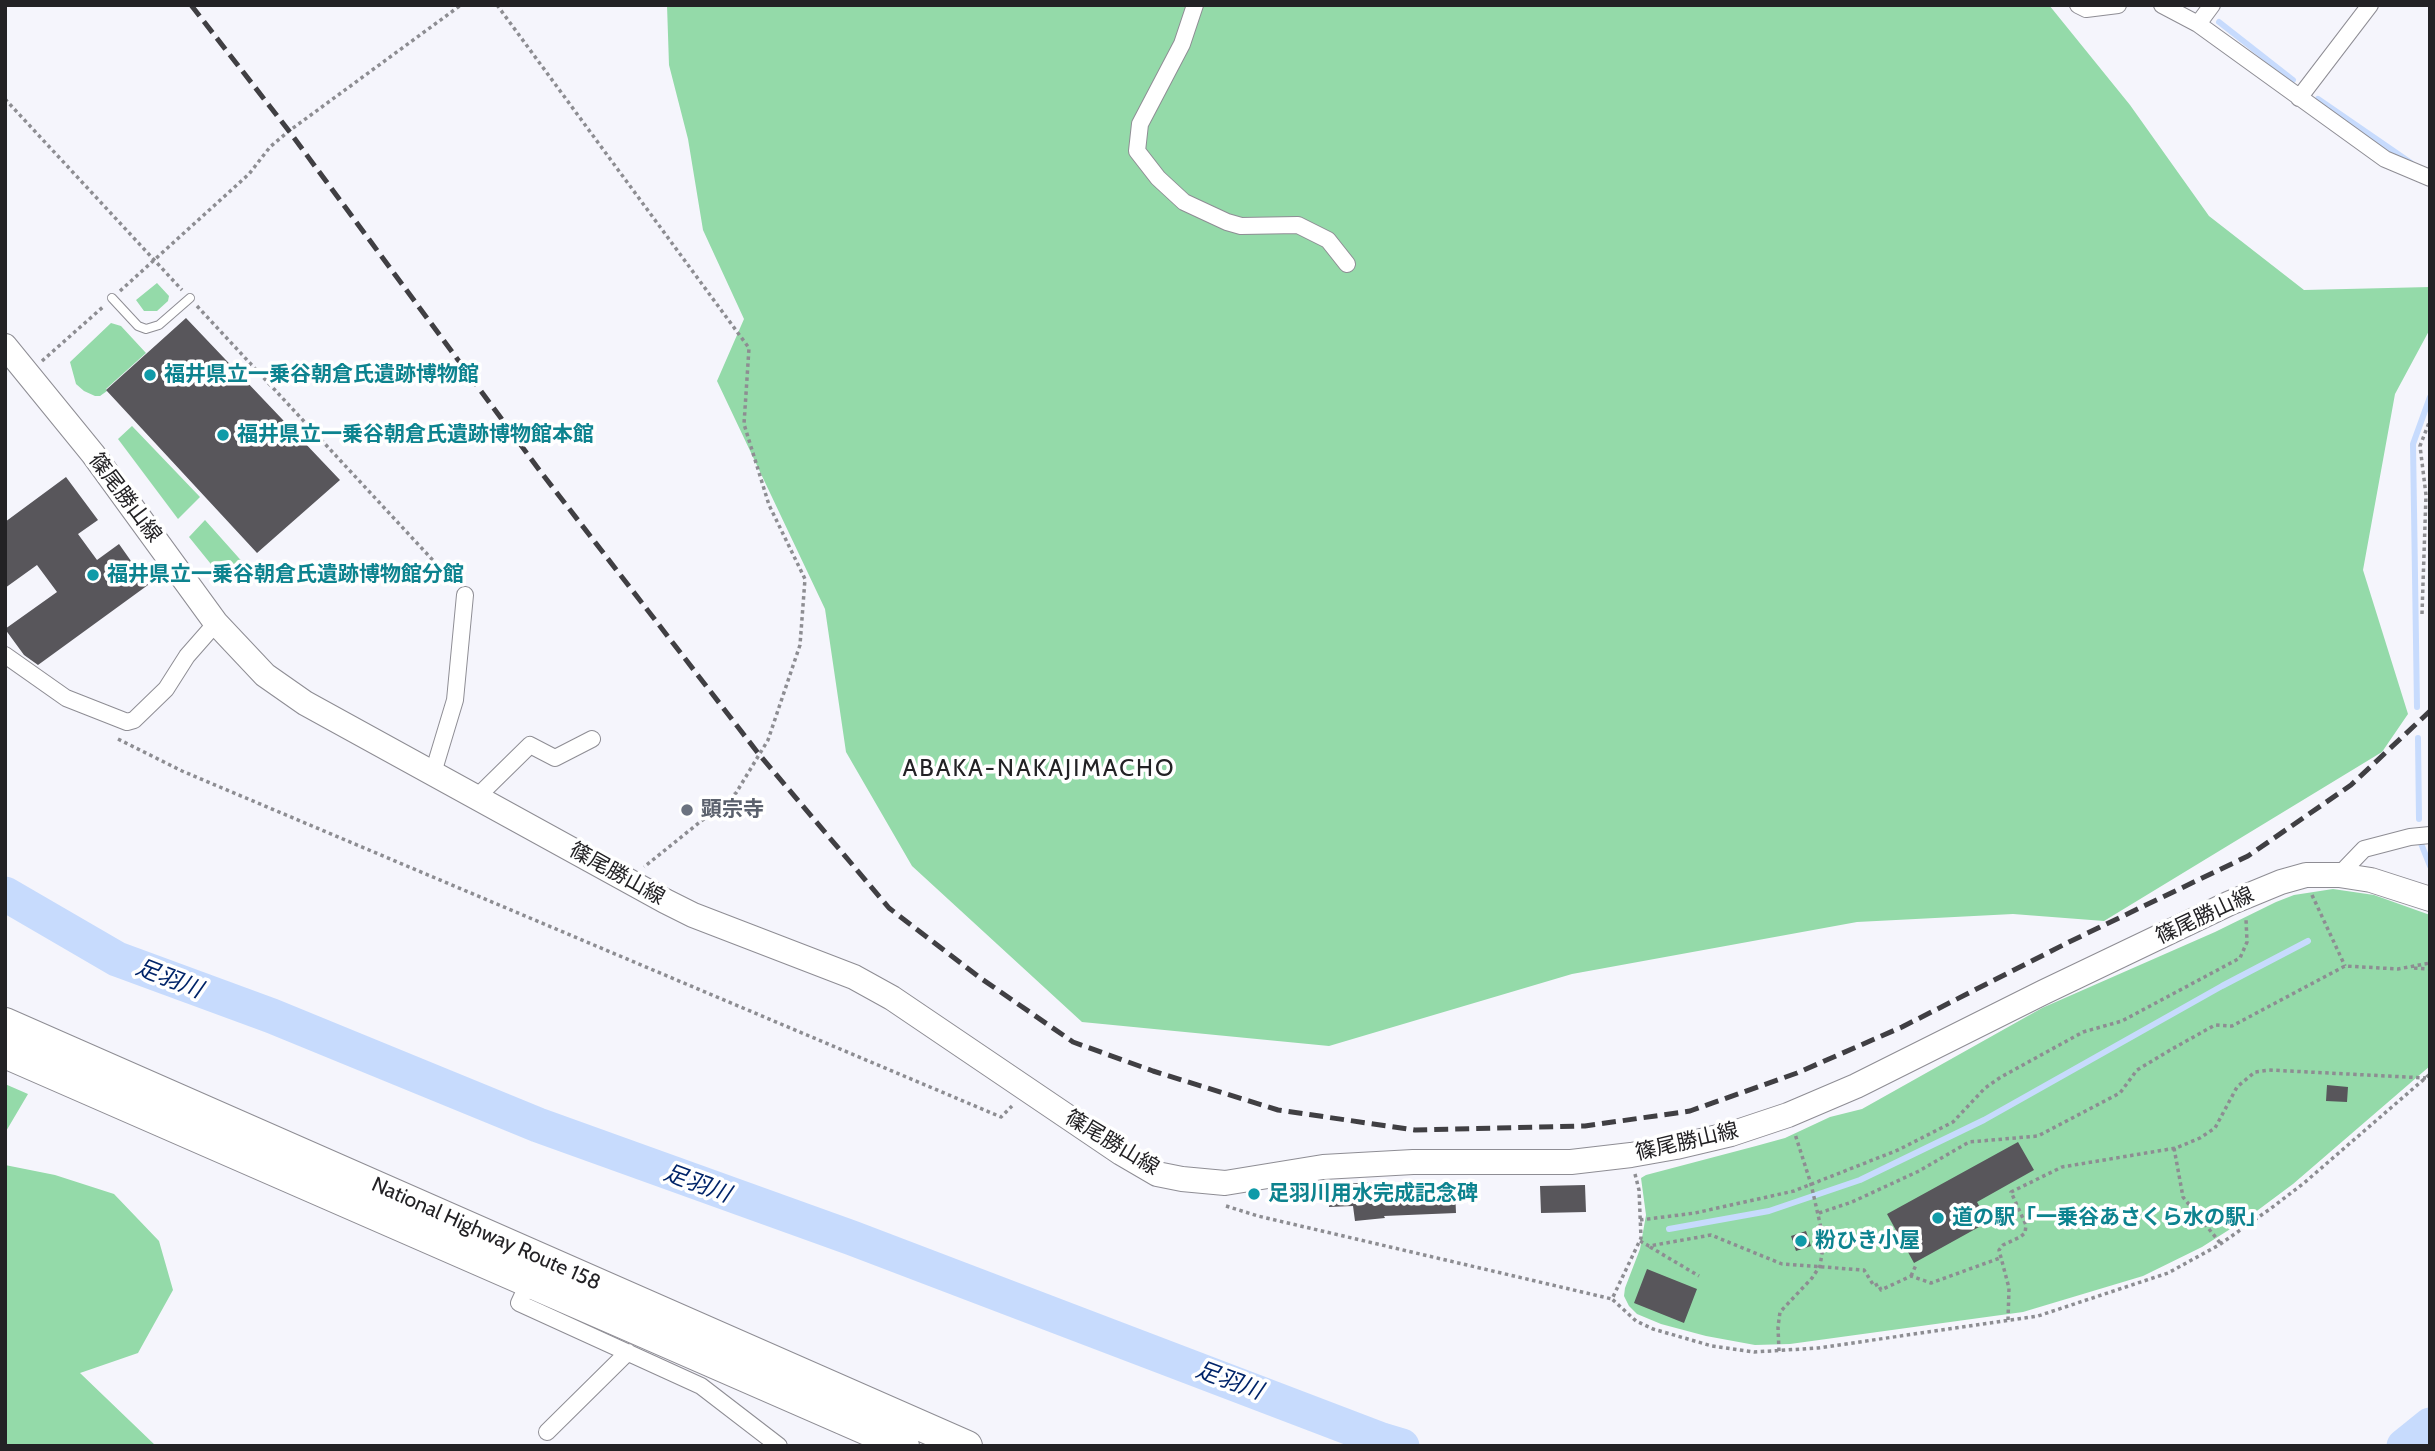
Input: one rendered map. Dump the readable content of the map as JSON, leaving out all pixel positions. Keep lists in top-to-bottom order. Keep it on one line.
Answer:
{"streets":{"highway":["National Highway Route 158"],"main road":["篠尾勝山線"]},"districts":["ABAKA-NAKAJIMACHO"],"water":["足羽川"],"places":["福井県立一乗谷朝倉氏遺跡博物館","福井県立一乗谷朝倉氏遺跡博物館本館","福井県立一乗谷朝倉氏遺跡博物館分館","顕宗寺","足羽川用水完成記念碑","道の駅「一乗谷あさくら水の駅」","粉ひき小屋"]}
